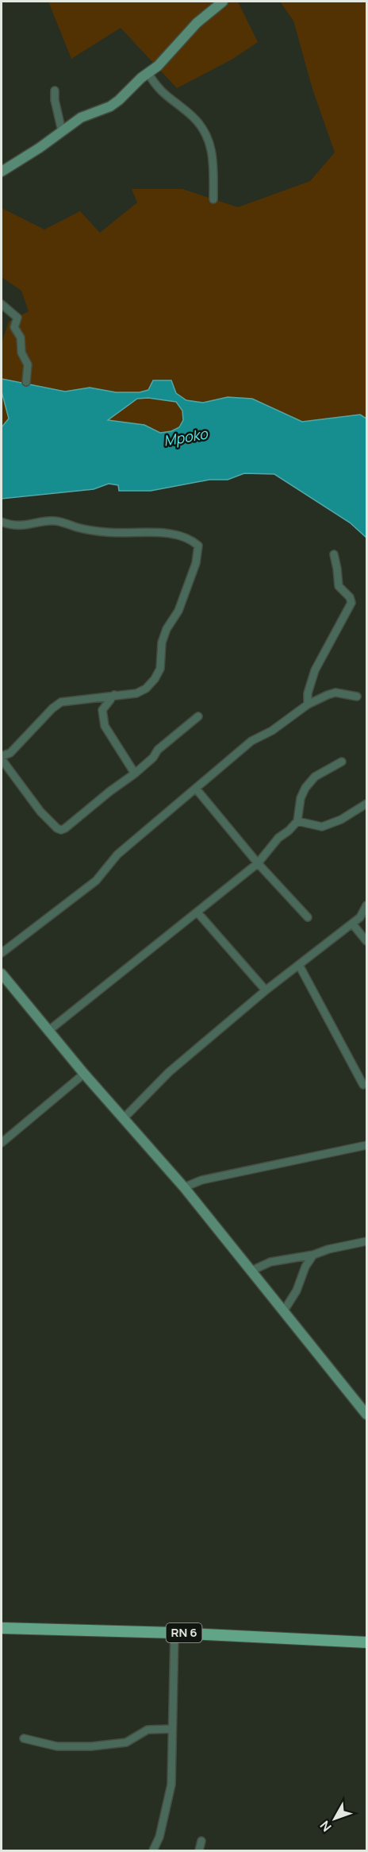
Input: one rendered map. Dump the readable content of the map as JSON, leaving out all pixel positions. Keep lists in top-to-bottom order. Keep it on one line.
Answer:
{"streets":{"main road":["RN 6"]},"water":["Mpoko"],"north":"bottom left"}
